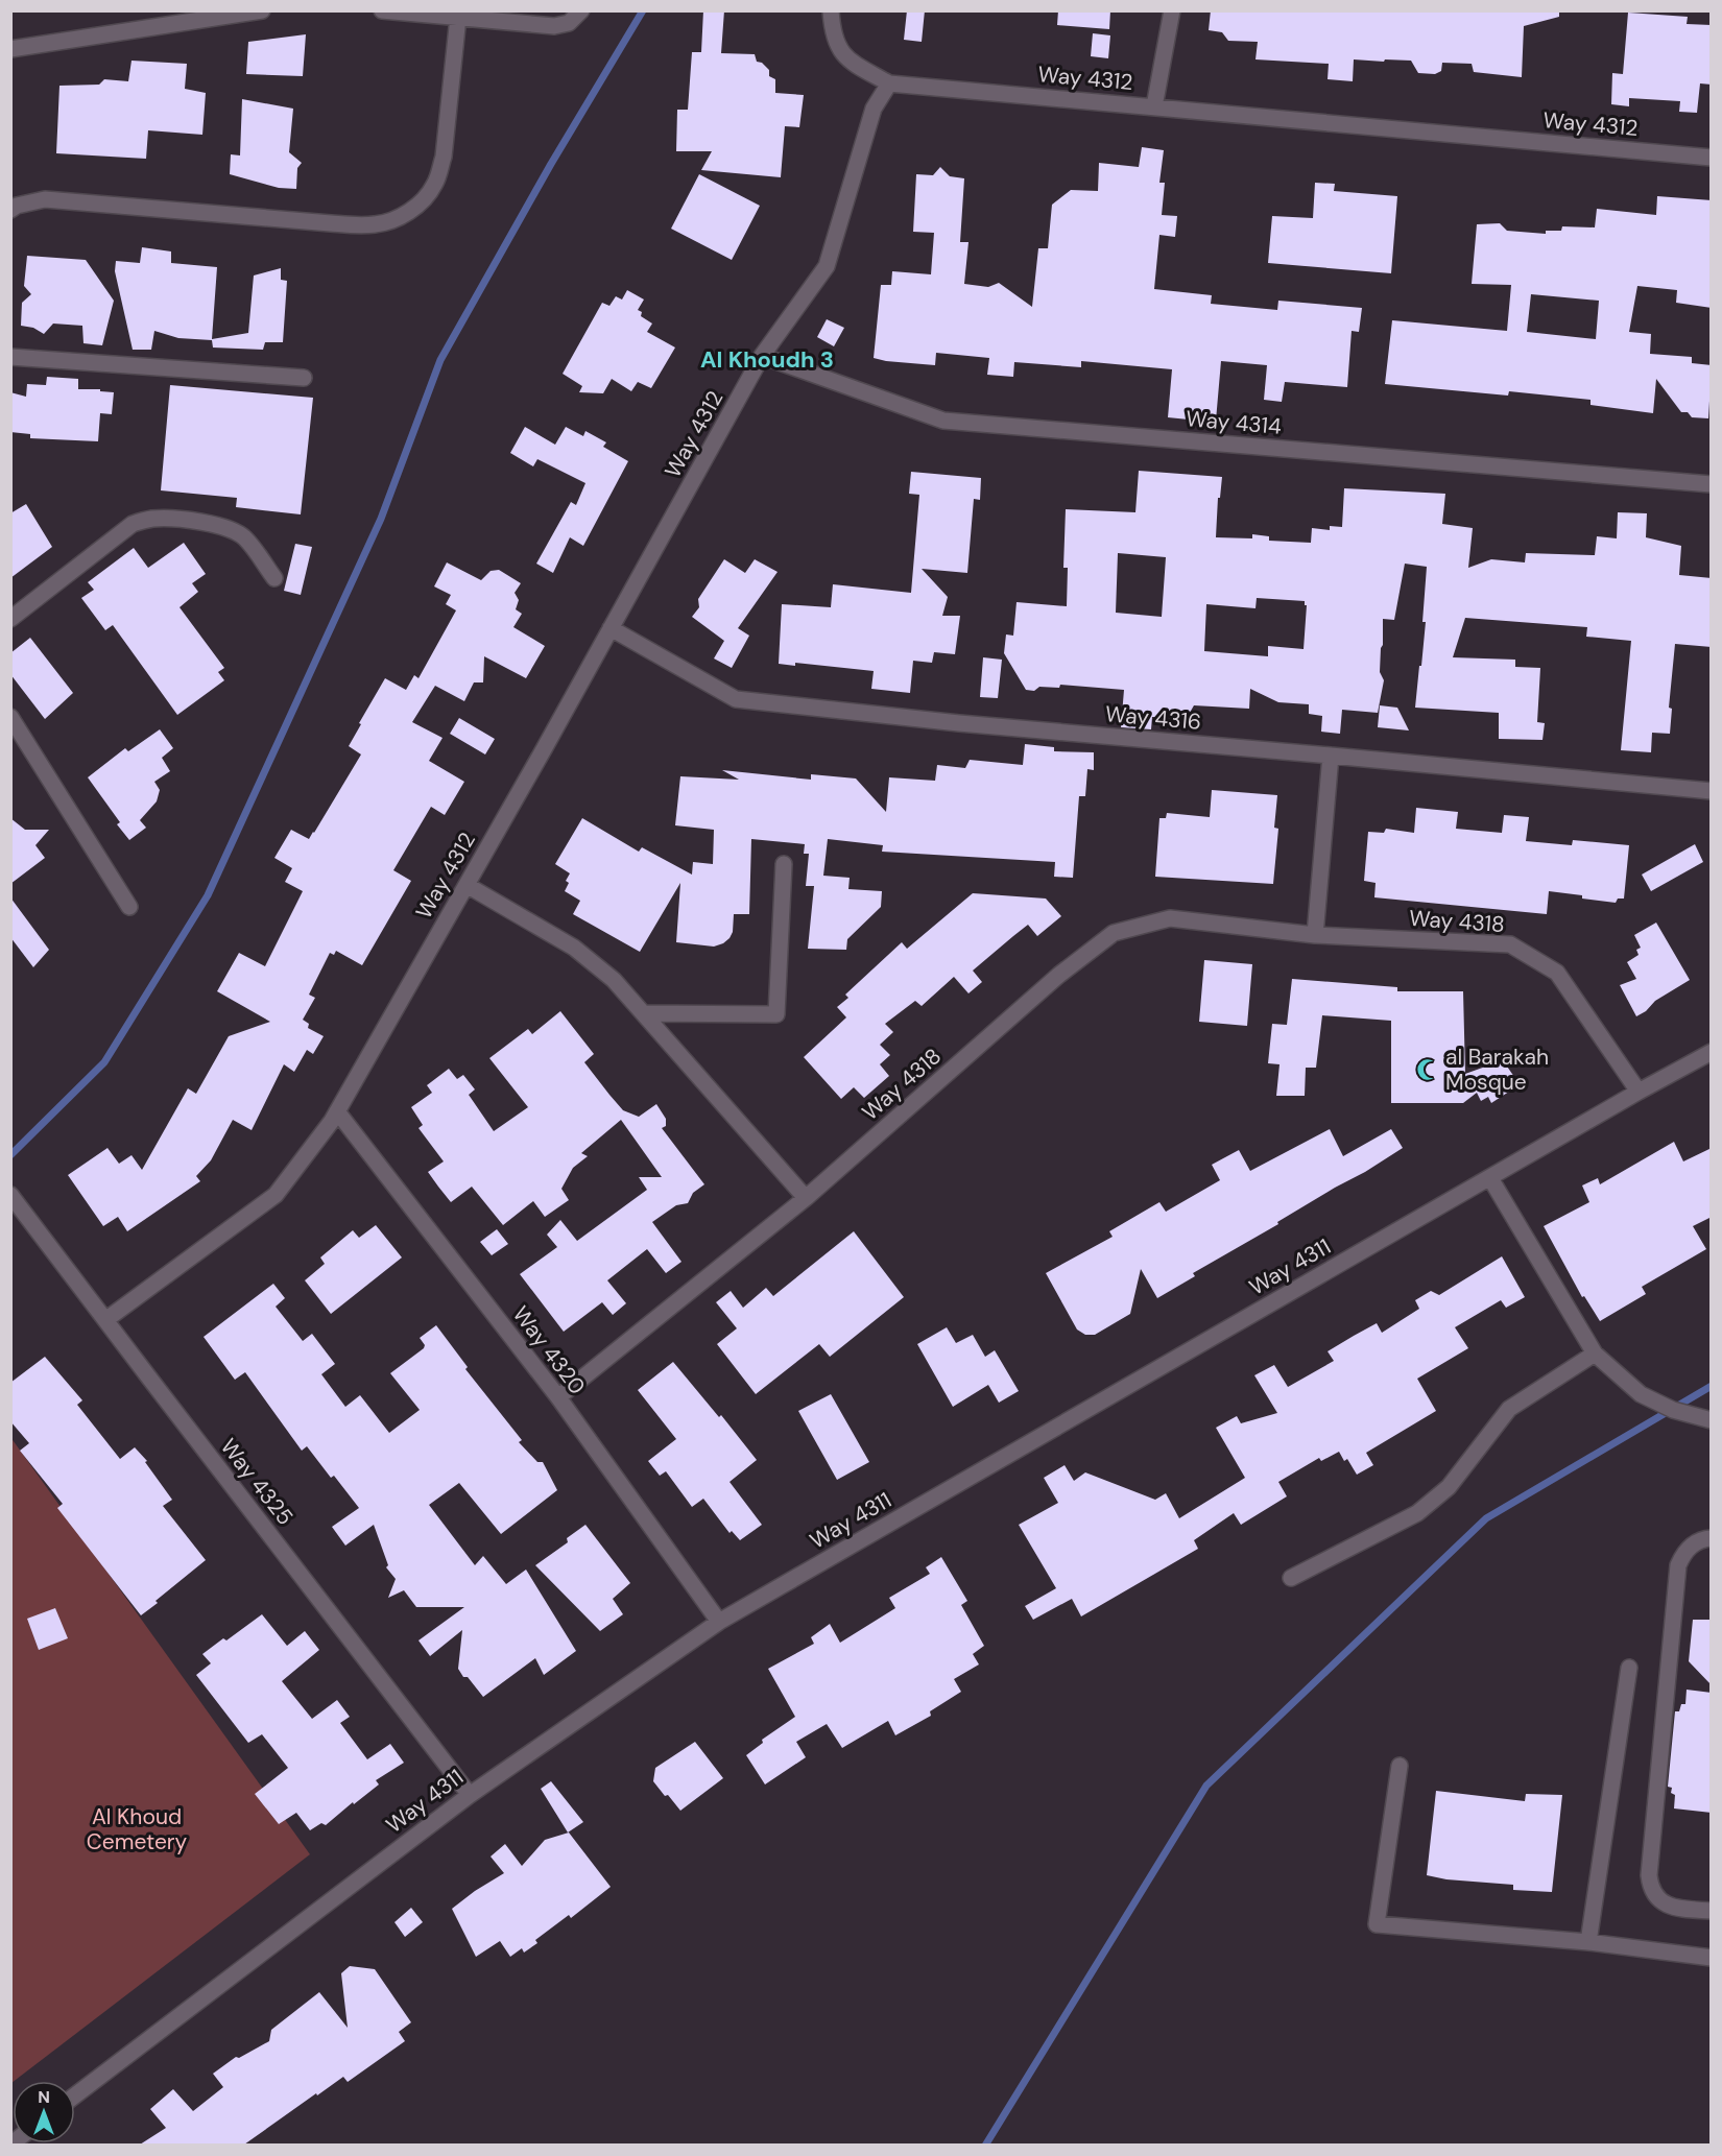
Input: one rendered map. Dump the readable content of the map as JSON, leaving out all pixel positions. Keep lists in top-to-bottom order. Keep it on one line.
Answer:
{"streets":{"street":["Way 4312","Way 4314","Way 4316","Way 4318","Way 4311","Way 4320","Way 4325"]},"crossings":[["Way 4312","Way 4314"],["Way 4312","Way 4316"],["Way 4312","Way 4320"],["Way 4312","Way 4325"],["Way 4318","Way 4311"],["Way 4318","Way 4320"],["Way 4311","Way 4320"],["Way 4311","Way 4325"]],"districts":["Al Khoudh 3"],"parks":["Al Khoud Cemetery"],"places":{"mosque":["al Barakah Mosque"]},"north":"top"}
